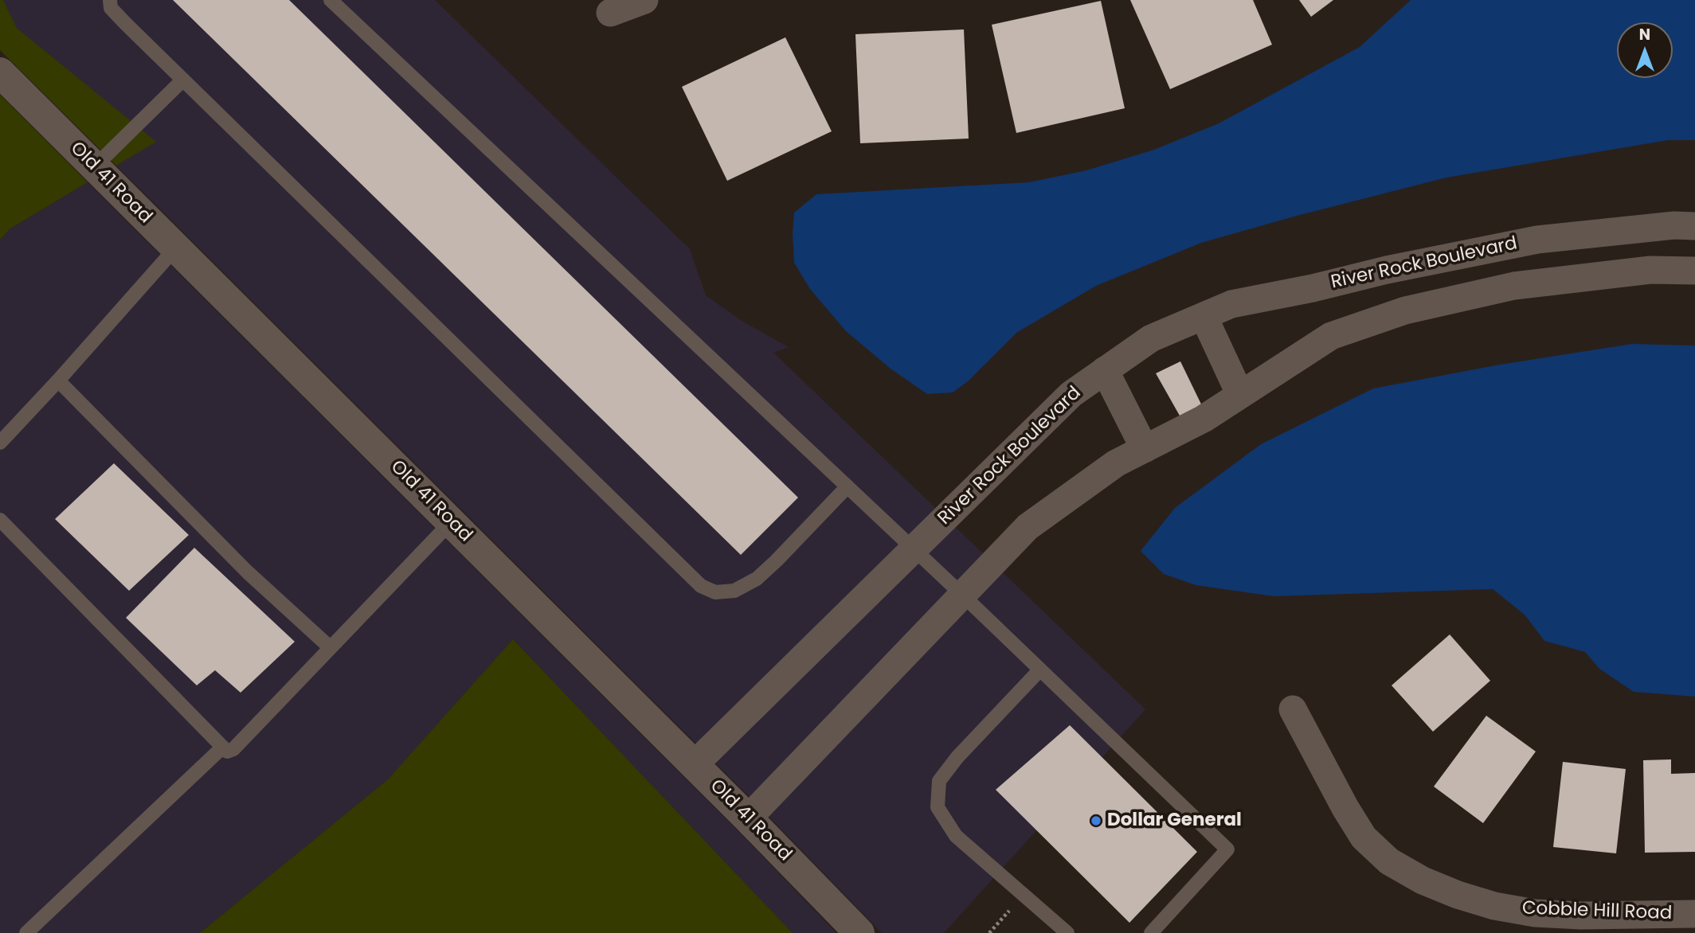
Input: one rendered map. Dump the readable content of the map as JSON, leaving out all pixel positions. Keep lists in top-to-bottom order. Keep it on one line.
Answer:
{"streets":{"street":["Old 41 Road","River Rock Boulevard","Cobble Hill Road"]},"crossings":[["Old 41 Road","River Rock Boulevard"]],"places":["Dollar General"],"north":"top"}
